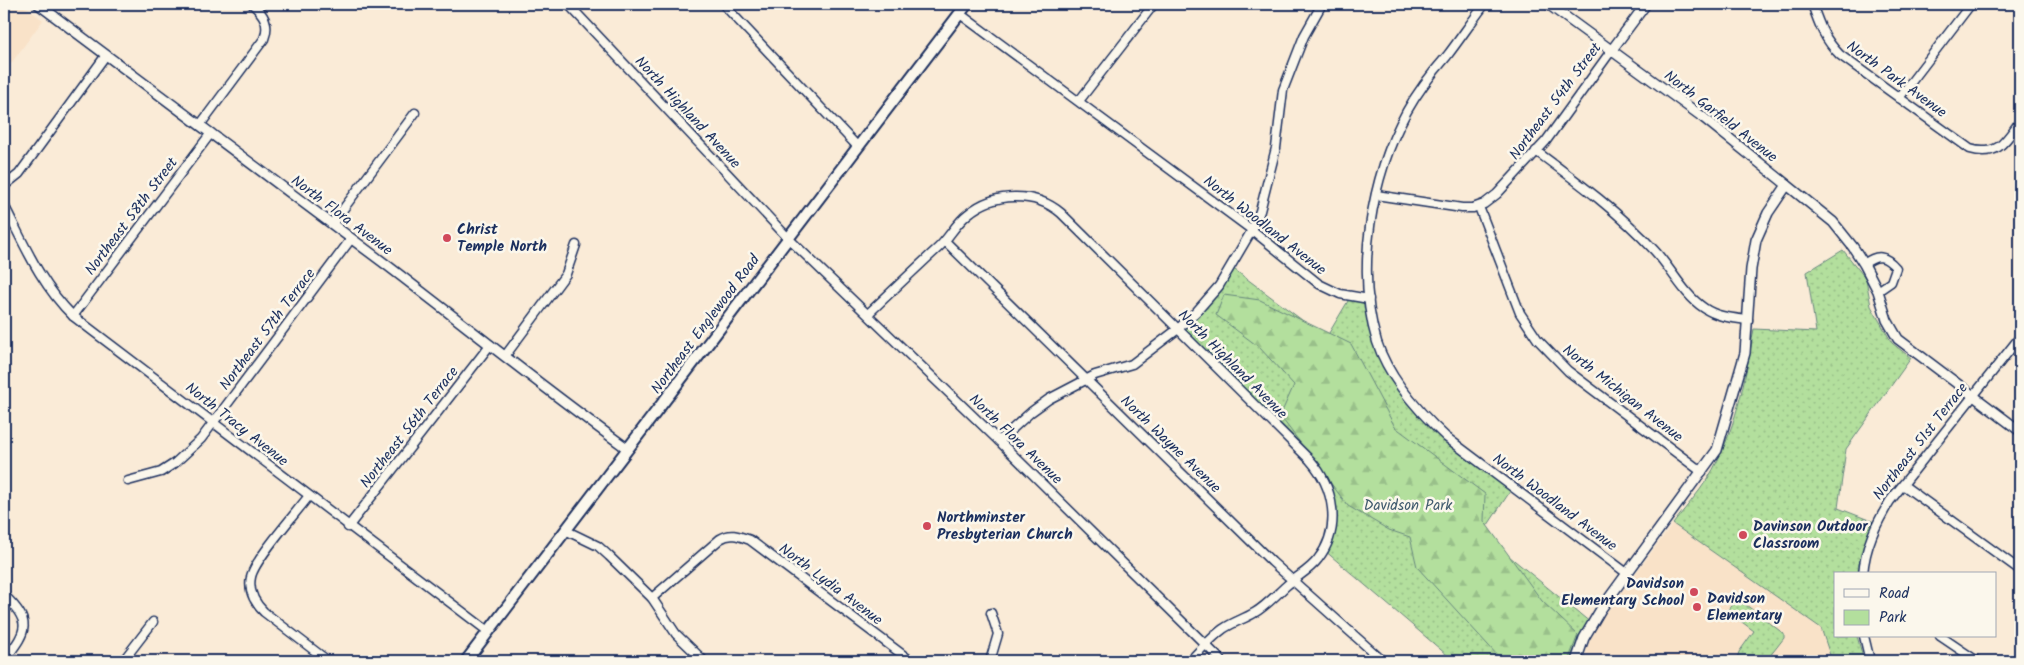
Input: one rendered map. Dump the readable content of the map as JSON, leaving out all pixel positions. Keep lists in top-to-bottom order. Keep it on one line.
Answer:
{"streets":{"main road":["Northeast Englewood Road"],"street":["North Park Avenue","Northeast 54th Street","North Highland Avenue","North Garfield Avenue","North Flora Avenue","Northeast 58th Street","North Woodland Avenue","Northeast 57th Terrace","North Michigan Avenue","North Tracy Avenue","Northeast 56th Terrace","Northeast 51st Terrace","North Wayne Avenue","North Lydia Avenue"]},"crossings":[["Northeast 54th Street","North Garfield Avenue"],["Northeast 54th Street","North Michigan Avenue"],["North Highland Avenue","North Flora Avenue"],["North Highland Avenue","Northeast Englewood Road"],["North Highland Avenue","North Wayne Avenue"],["North Garfield Avenue","Northeast 51st Terrace"],["North Flora Avenue","Northeast 58th Street"],["North Flora Avenue","Northeast Englewood Road"],["North Flora Avenue","Northeast 57th Terrace"],["North Flora Avenue","Northeast 56th Terrace"],["Northeast 58th Street","North Tracy Avenue"],["North Woodland Avenue","Northeast Englewood Road"],["Northeast Englewood Road","North Tracy Avenue"],["Northeast 57th Terrace","North Tracy Avenue"],["North Tracy Avenue","Northeast 56th Terrace"]],"parks":["Davidson Park"],"places":["Christ Temple North","Northminster Presbyterian Church","Davinson Outdoor Classroom","Davidson Elementary School","Davidson Elementary"],"legend":["Road","Park"]}
